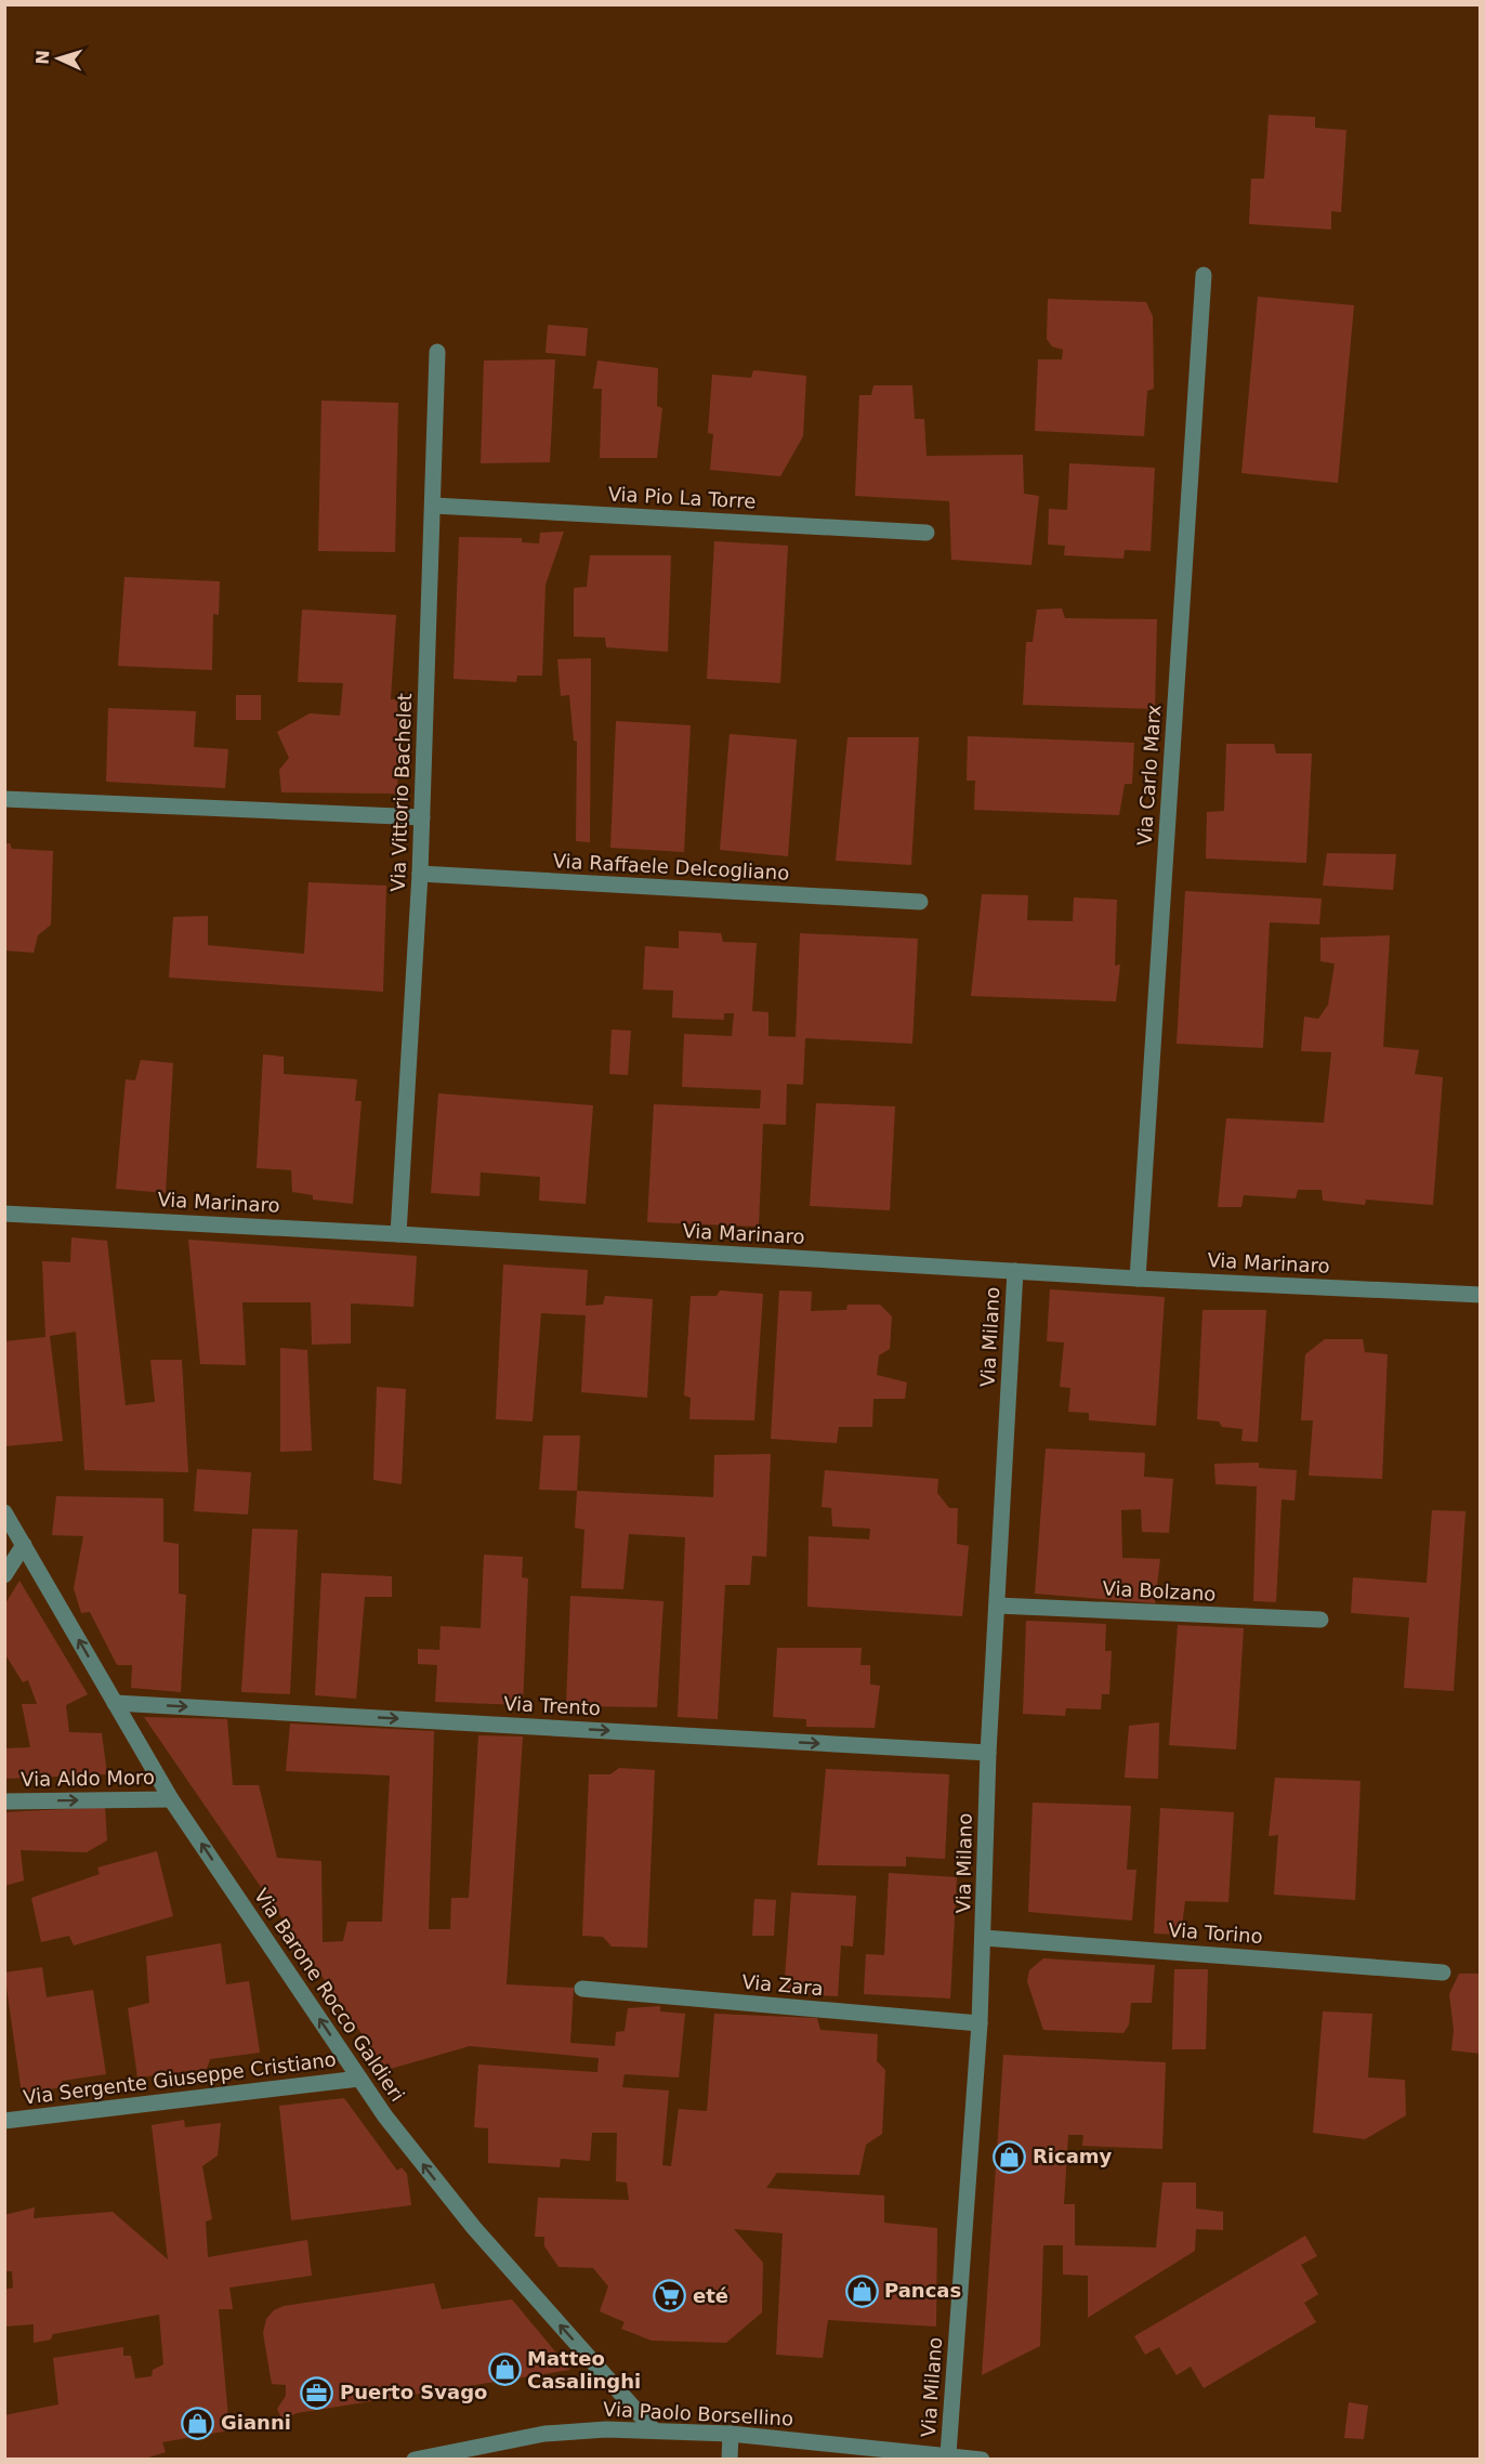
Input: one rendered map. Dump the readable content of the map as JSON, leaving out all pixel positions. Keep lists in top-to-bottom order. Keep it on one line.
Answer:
{"streets":{"street":["Via Pio La Torre","Via Carlo Marx","Via Vittorio Bachelet","Via Raffaele Delcogliano","Via Marinaro","Via Milano","Via Bolzano","Via Trento","Via Aldo Moro","Via Torino","Via Zara","Via Barone Rocco Galdieri","Via Sergente Giuseppe Cristiano","Via Paolo Borsellino"]},"crossings":[["Via Pio La Torre","Via Vittorio Bachelet"],["Via Carlo Marx","Via Marinaro"],["Via Vittorio Bachelet","Via Raffaele Delcogliano"],["Via Vittorio Bachelet","Via Marinaro"],["Via Marinaro","Via Milano"],["Via Milano","Via Bolzano"],["Via Milano","Via Trento"],["Via Milano","Via Torino"],["Via Milano","Via Zara"],["Via Milano","Via Paolo Borsellino"],["Via Trento","Via Barone Rocco Galdieri"],["Via Aldo Moro","Via Barone Rocco Galdieri"],["Via Barone Rocco Galdieri","Via Sergente Giuseppe Cristiano"],["Via Barone Rocco Galdieri","Via Paolo Borsellino"]],"one_way":["Via Trento","Via Aldo Moro","Via Barone Rocco Galdieri"],"places":{"shop":["Ricamy","Pancas","Matteo Casalinghi","Gianni"],"supermarket":["eté"],"office":["Puerto Svago"]},"north":"left"}
